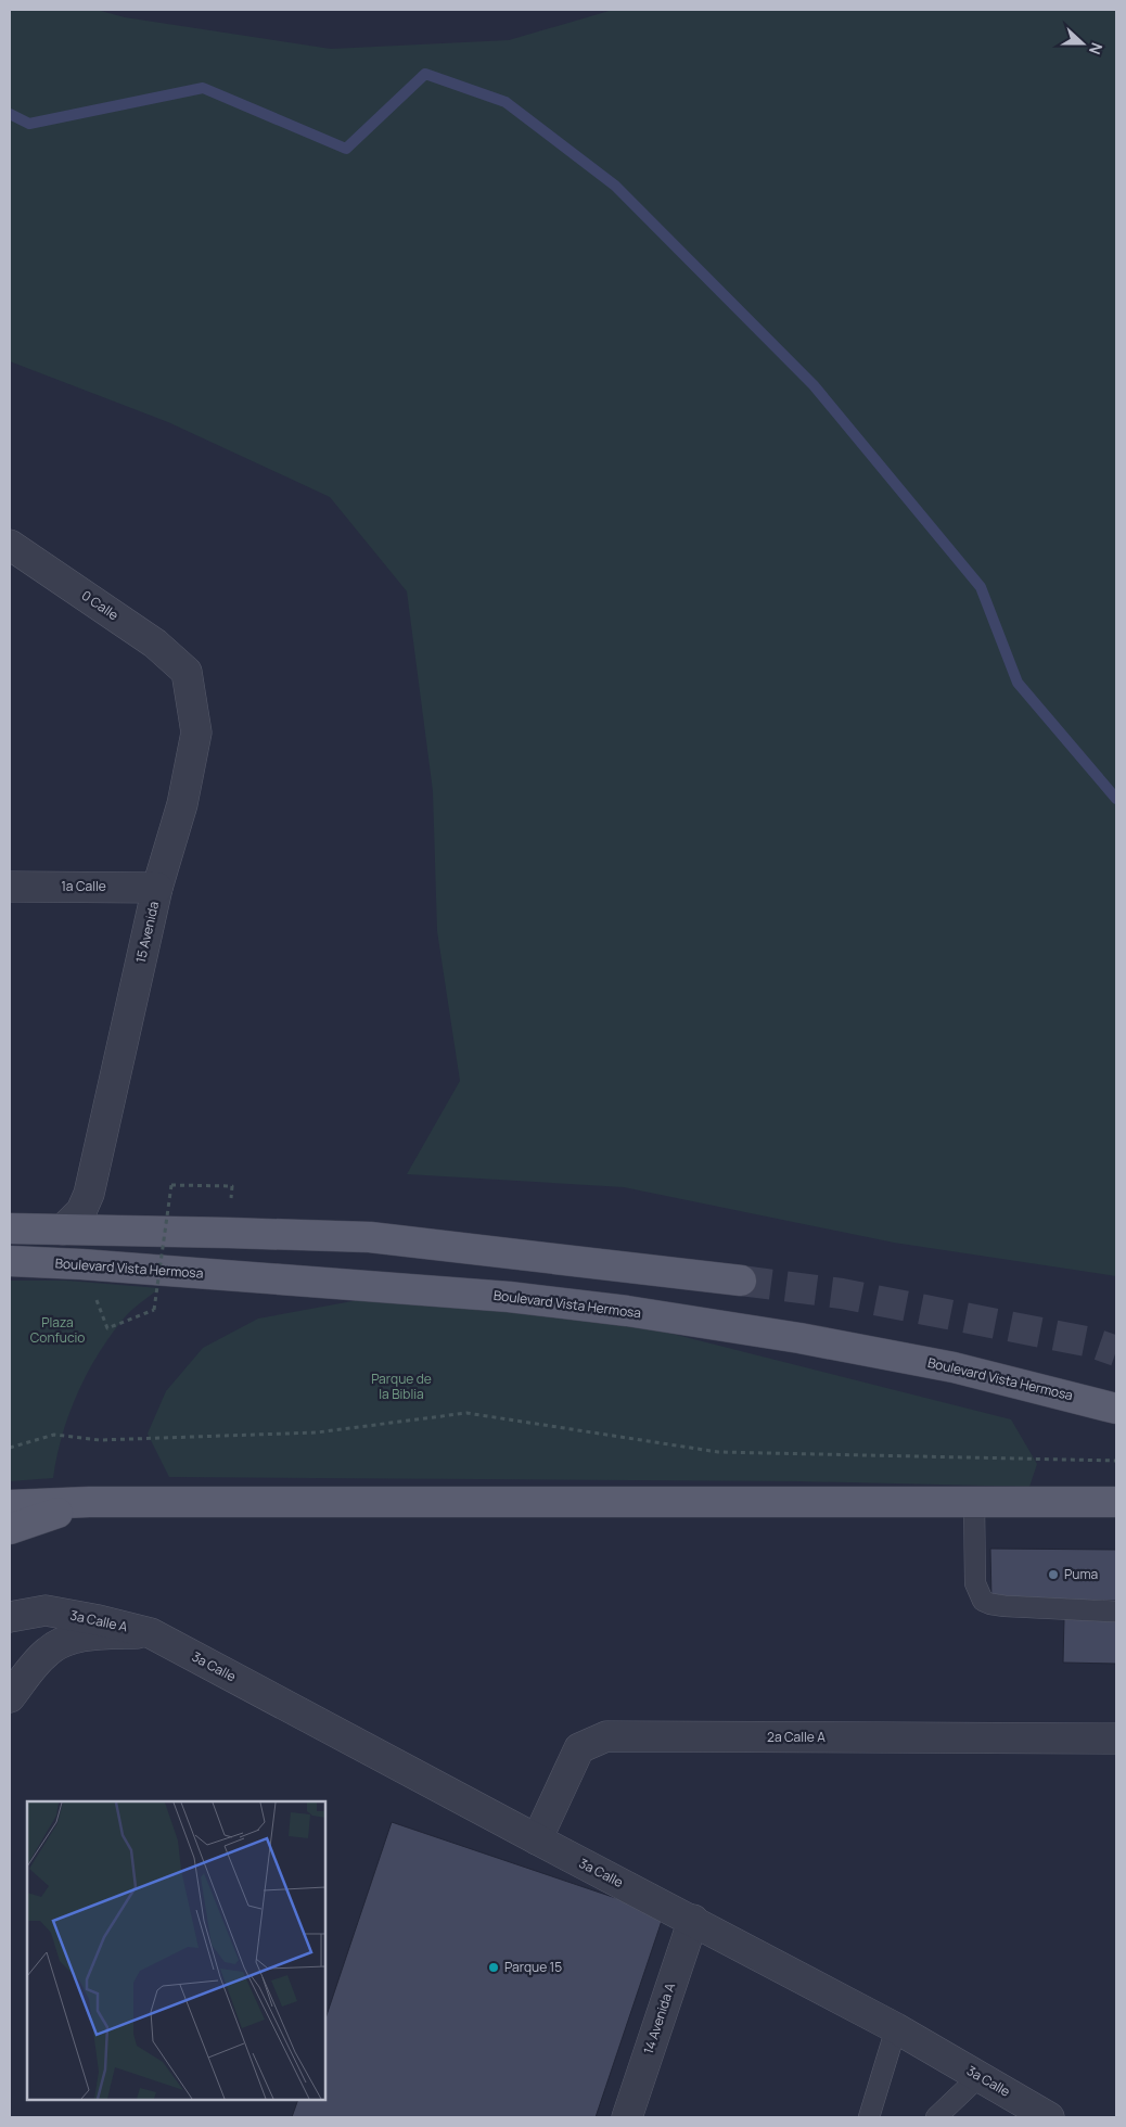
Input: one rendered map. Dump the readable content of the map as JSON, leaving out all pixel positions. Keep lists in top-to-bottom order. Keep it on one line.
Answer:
{"streets":{"main road":["Boulevard Vista Hermosa"],"street":["0 Calle","1a Calle","15 Avenida","3a Calle A","3a Calle","2a Calle A","14 Avenida A"]},"crossings":[["0 Calle","15 Avenida"],["1a Calle","15 Avenida"],["3a Calle A","3a Calle"],["3a Calle","2a Calle A"],["3a Calle","14 Avenida A"]],"parks":["Plaza Confucio","Parque de la Biblia"],"places":["Puma","Parque 15"],"north":"right"}
